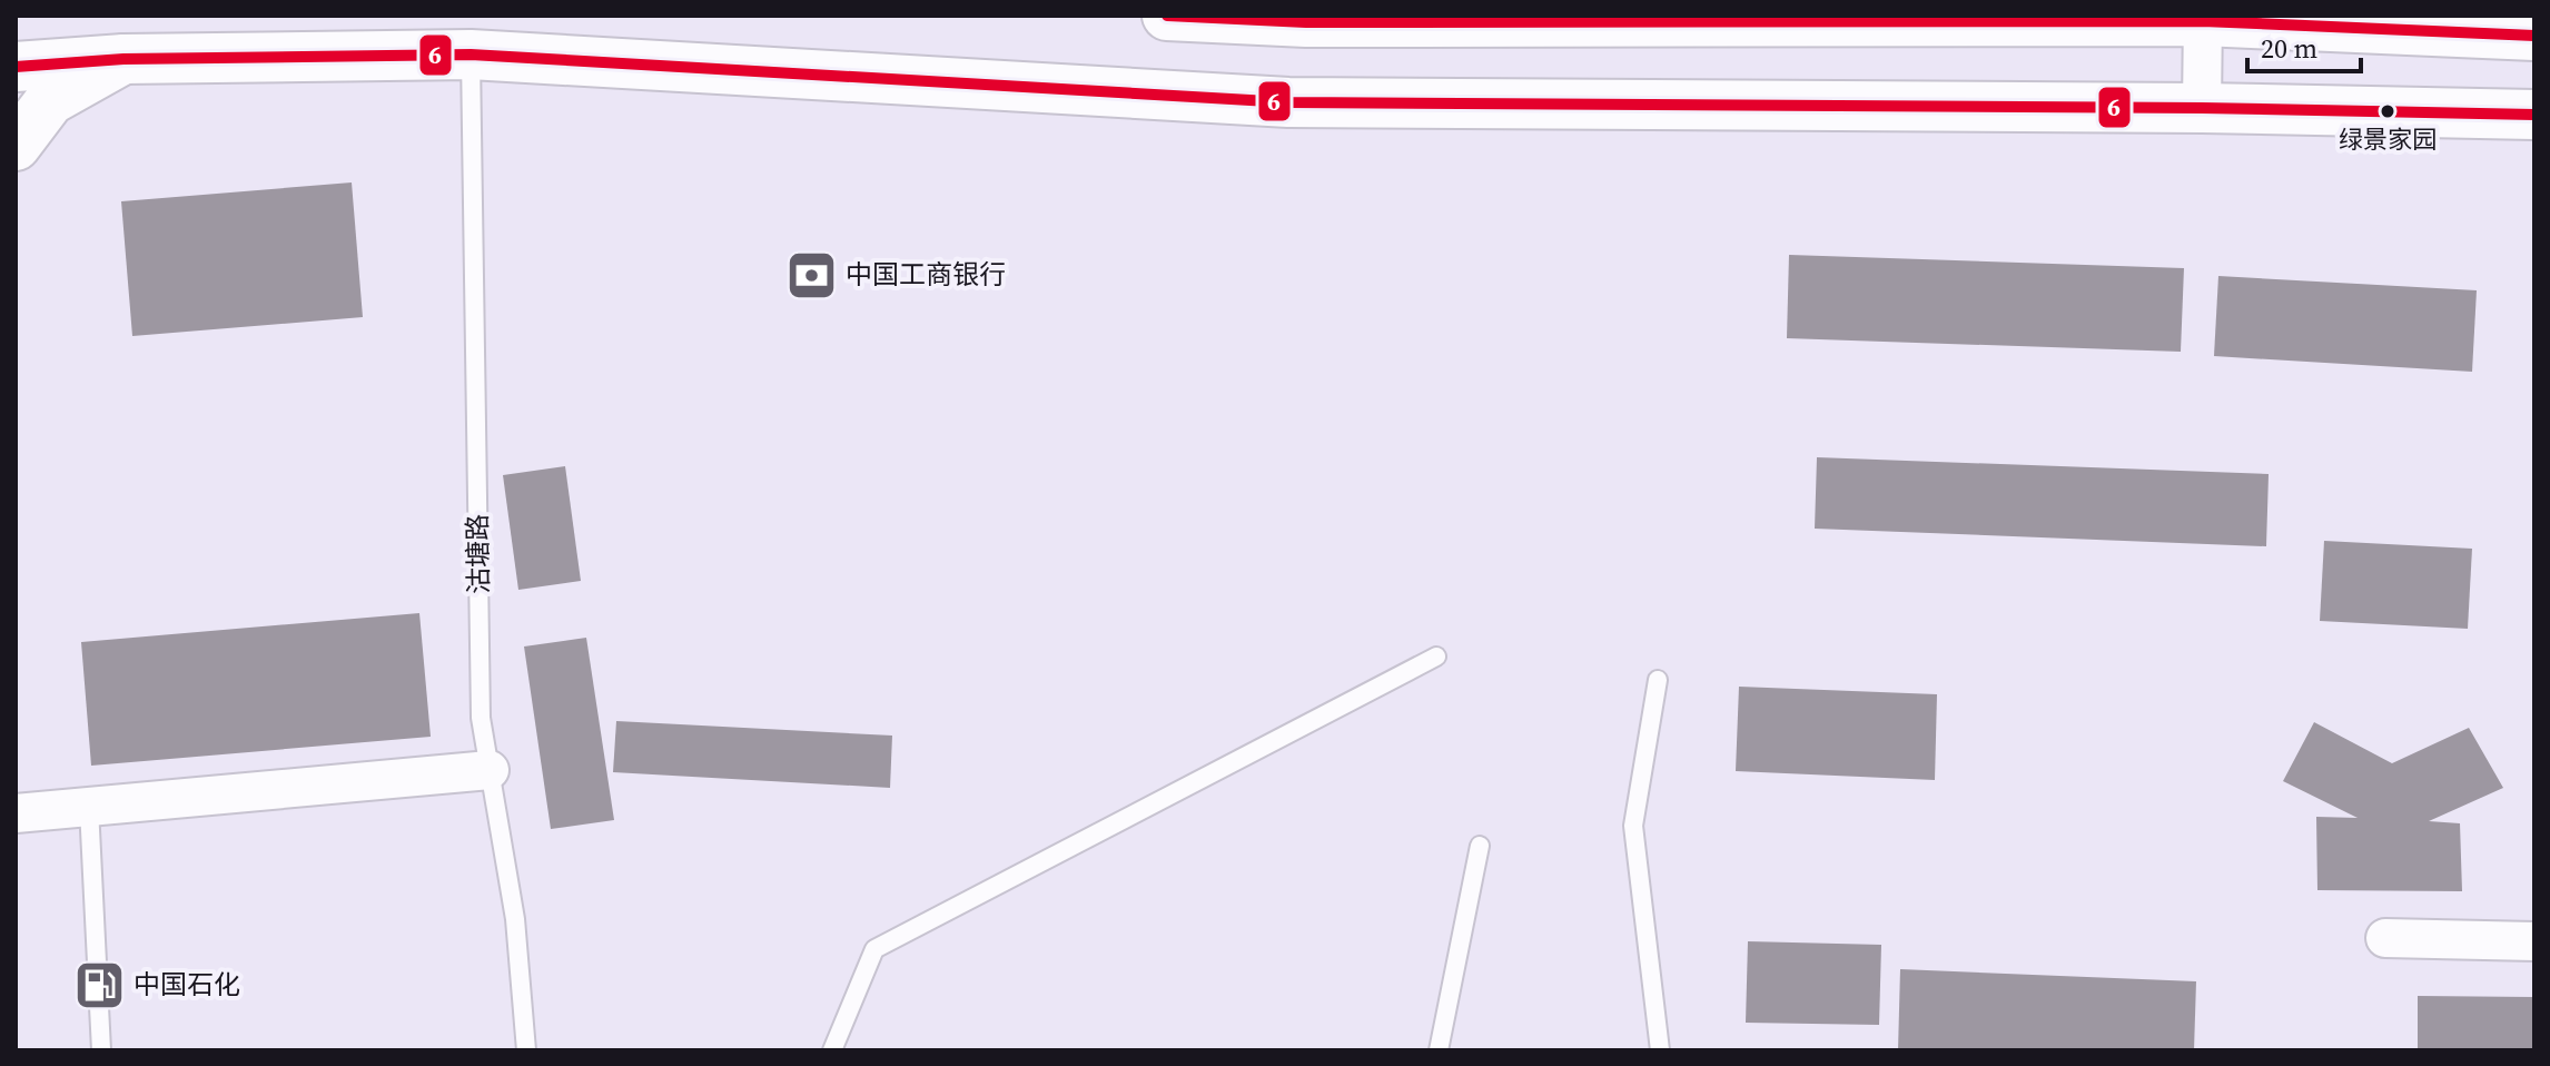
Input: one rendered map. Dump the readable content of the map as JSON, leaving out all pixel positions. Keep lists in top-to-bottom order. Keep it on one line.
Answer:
{"streets":{"lane":["沽塘路"]},"places":{"other":["绿景家园"],"bank":["中国工商银行"],"fuel station":["中国石化"]},"lines":["transit line 6"],"scale_bar":"20 m"}
